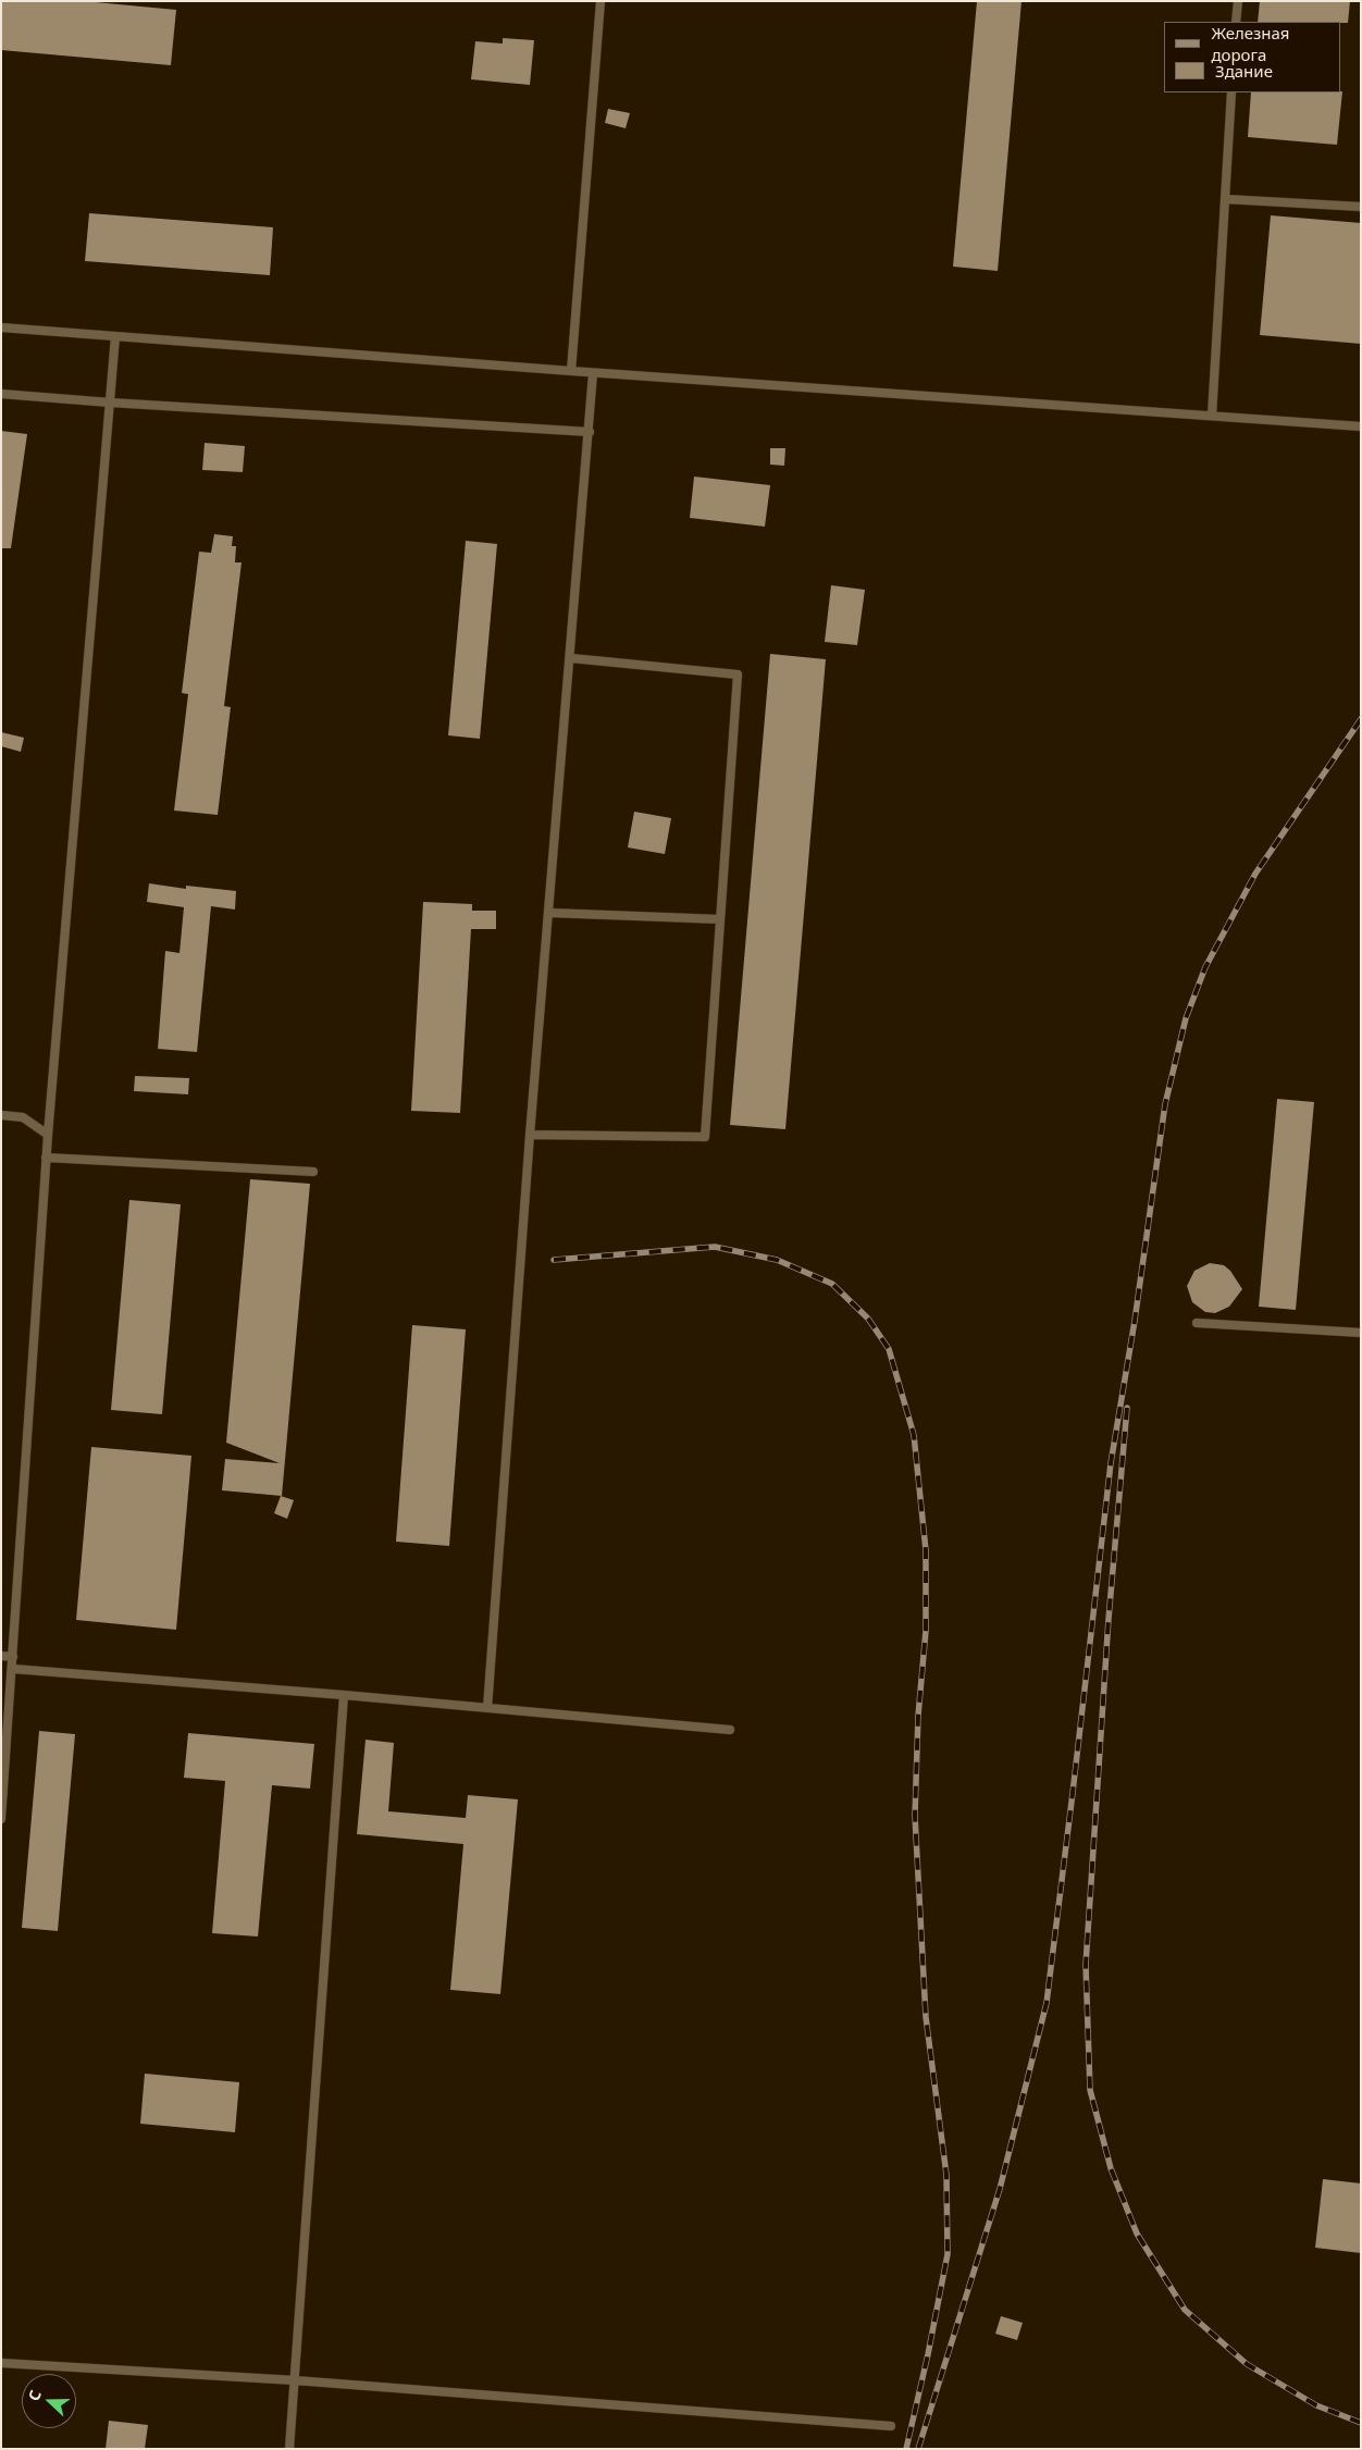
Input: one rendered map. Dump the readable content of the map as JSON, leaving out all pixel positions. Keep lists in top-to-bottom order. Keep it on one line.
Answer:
{"legend":["Железная дорога","Здание"],"north":"left"}
